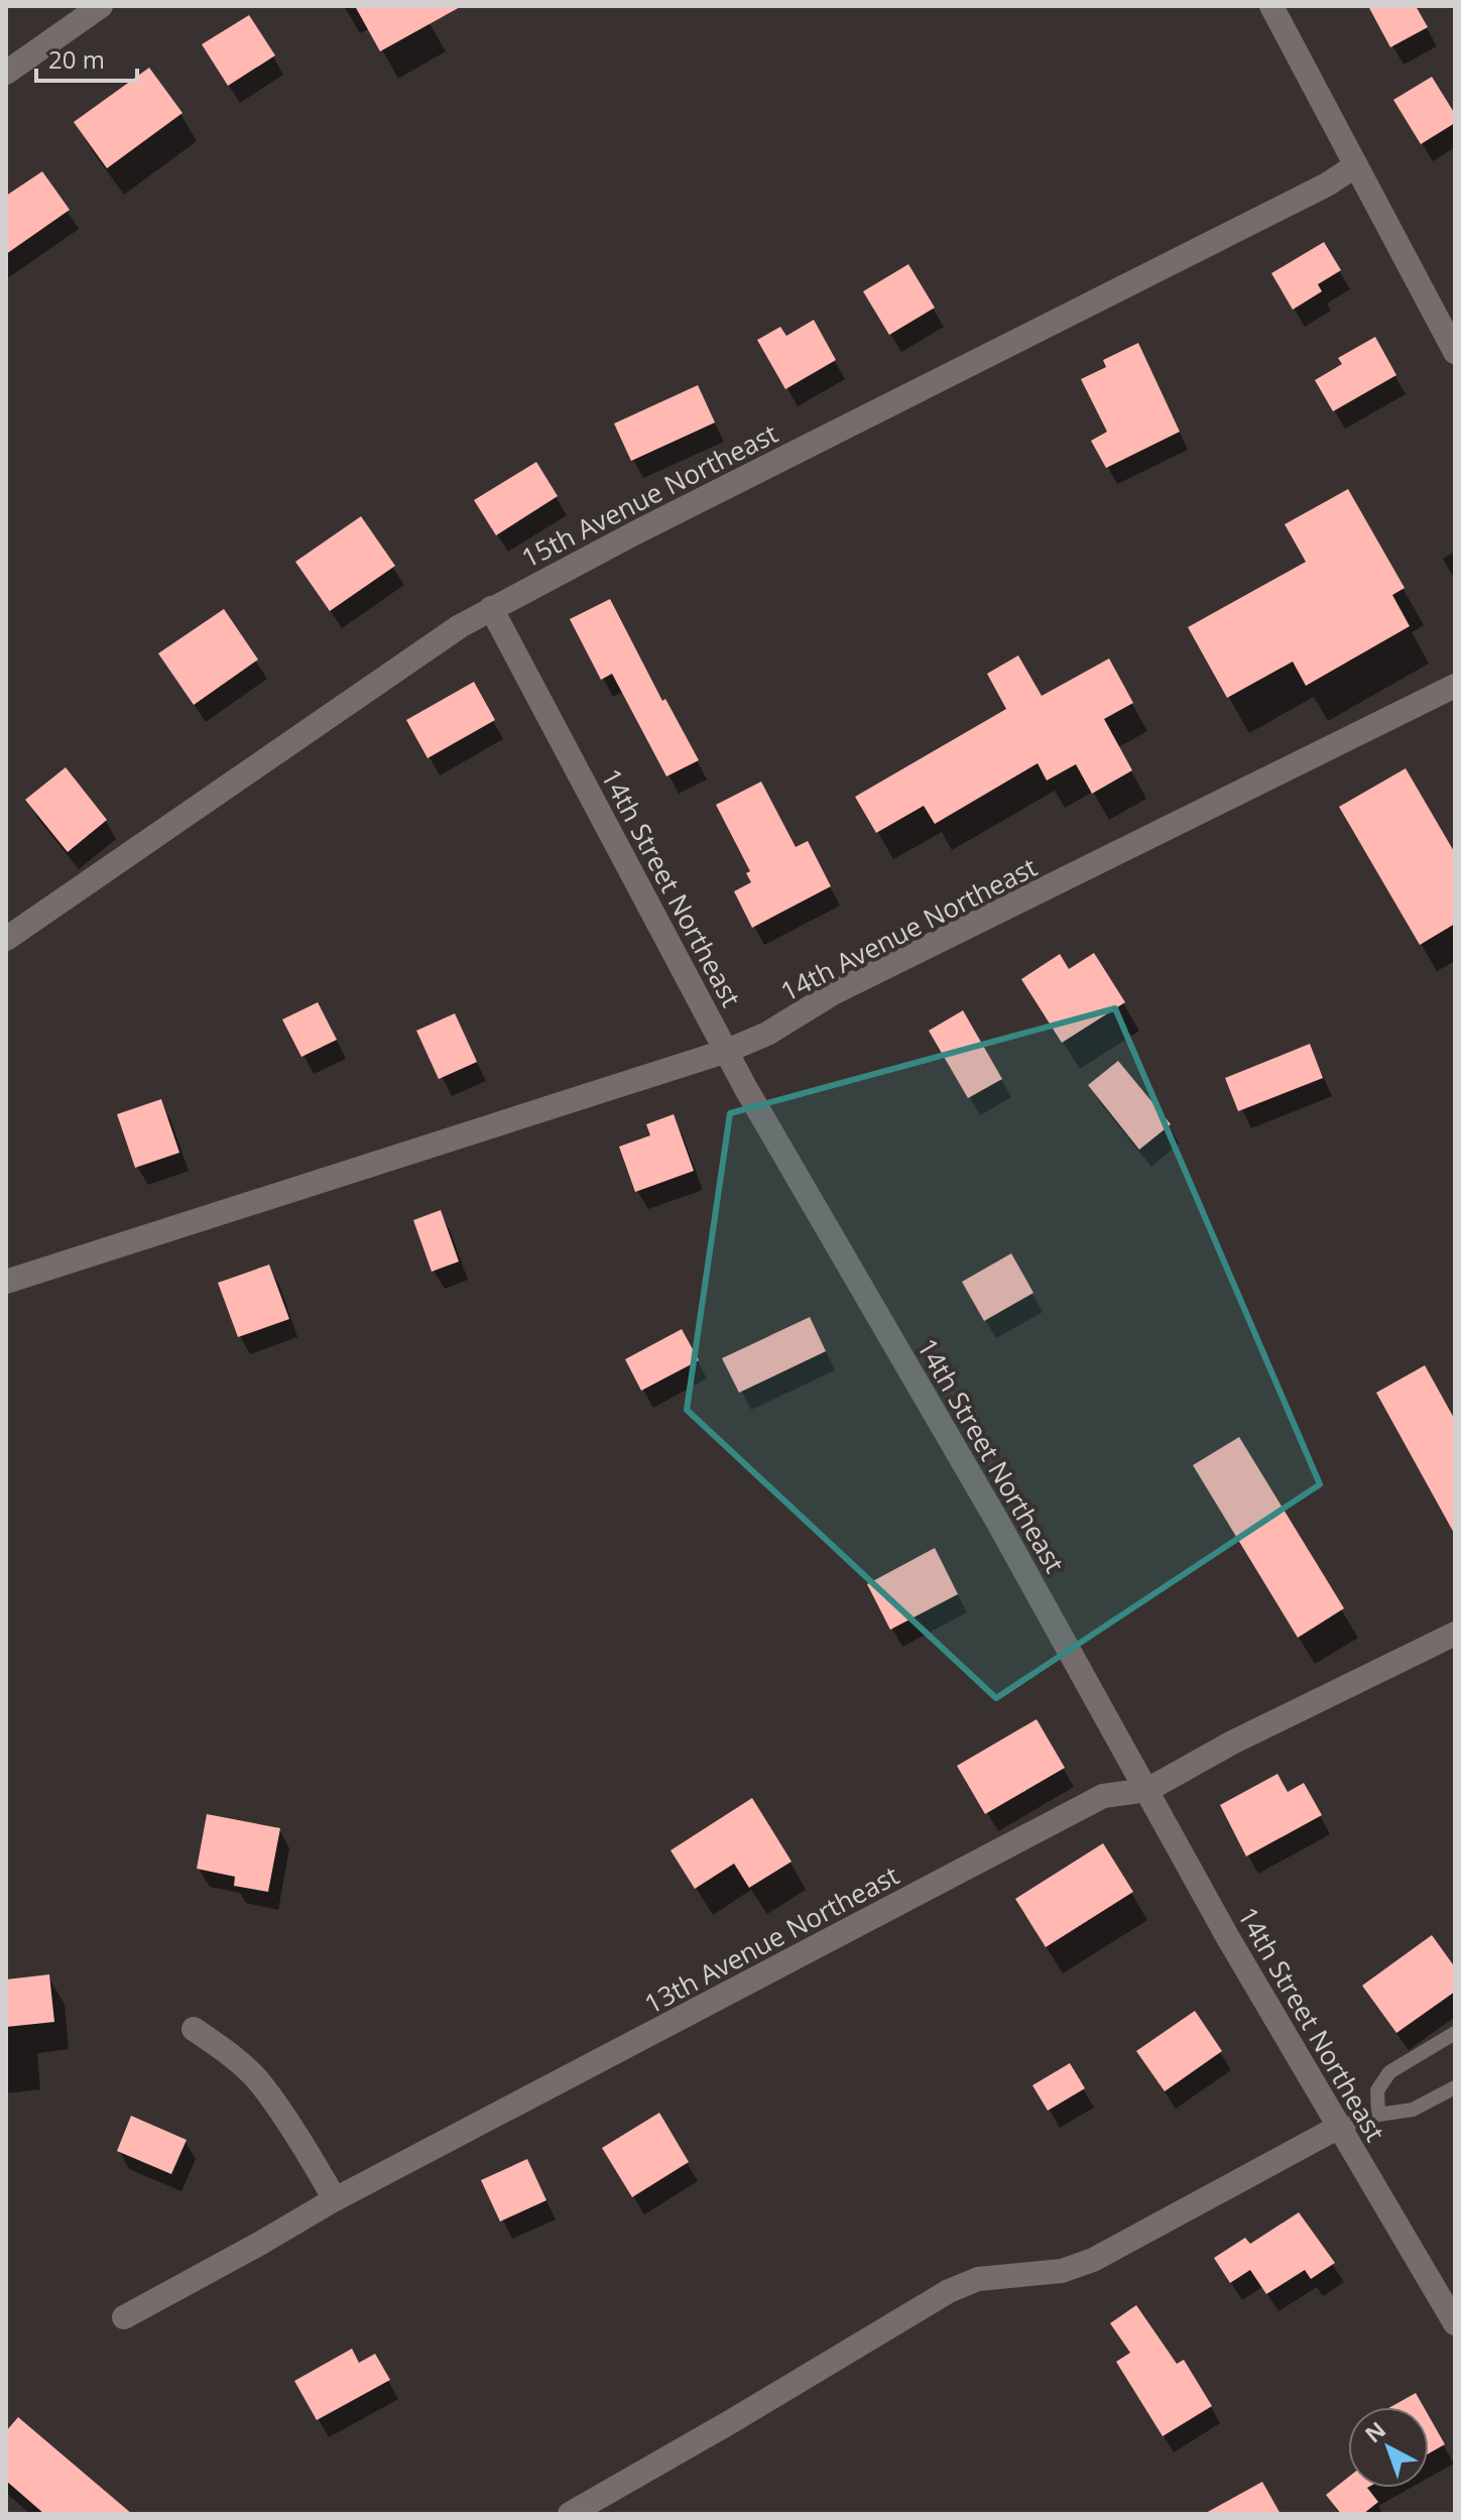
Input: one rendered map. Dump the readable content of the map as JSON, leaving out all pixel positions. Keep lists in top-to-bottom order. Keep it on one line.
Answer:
{"streets":{"street":["15th Avenue Northeast","14th Street Northeast","14th Avenue Northeast","13th Avenue Northeast"]},"crossings":[["15th Avenue Northeast","14th Street Northeast"],["14th Street Northeast","14th Avenue Northeast"],["14th Street Northeast","13th Avenue Northeast"]],"scale_bar":"20 m","north":"top left"}
